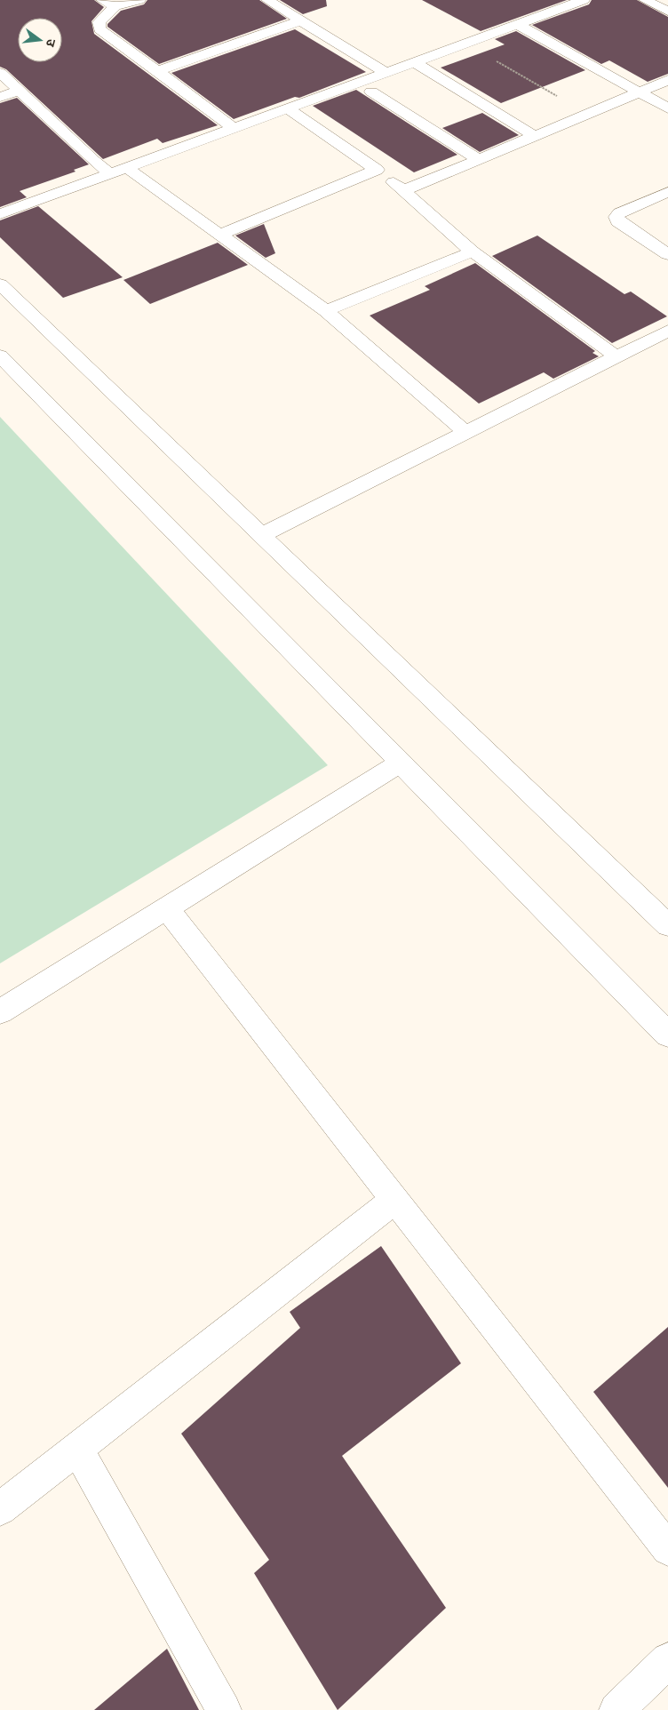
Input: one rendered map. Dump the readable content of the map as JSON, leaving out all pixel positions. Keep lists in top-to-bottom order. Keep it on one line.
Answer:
{"north":"right"}
